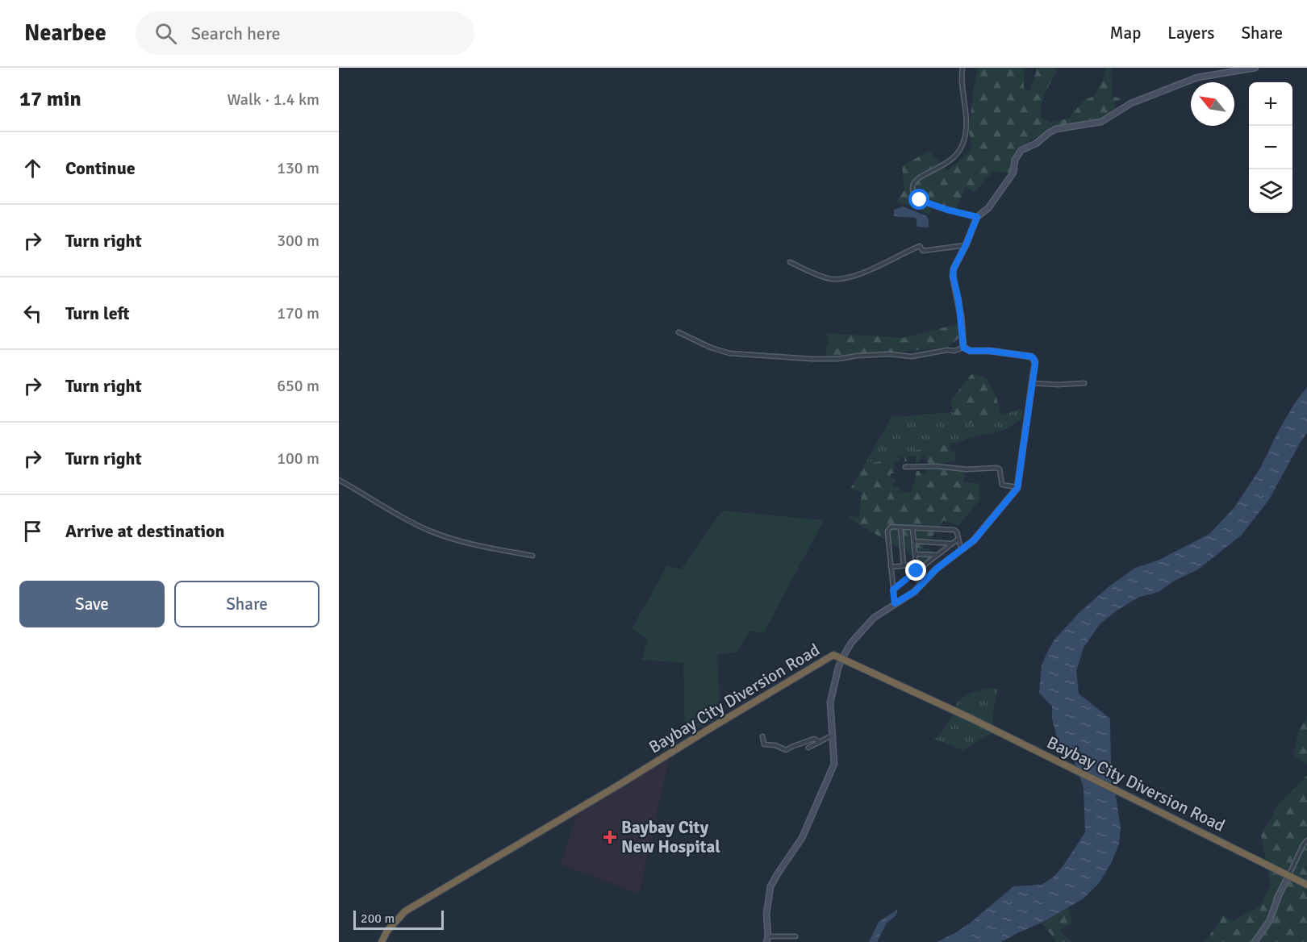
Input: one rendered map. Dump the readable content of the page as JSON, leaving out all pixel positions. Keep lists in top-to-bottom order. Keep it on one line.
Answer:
{"streets":{"highway":["Baybay City Diversion Road"]},"places":{"health":["Baybay City New Hospital"]},"scale_bar":"200 m","north":"top left","page":{"header":"Nearbee","search":"Search here","nav":["Map","Layers","Share"],"heading":["17 min","Walk · 1.4 km"],"map_buttons":["+","−"],"list":[["Continue","130 m"],["Turn right","300 m"],["Turn left","170 m"],["Turn right","650 m"],["Turn right","100 m"],"Arrive at destination"],"buttons":["Save","Share"],"scale":"200 m"}}
